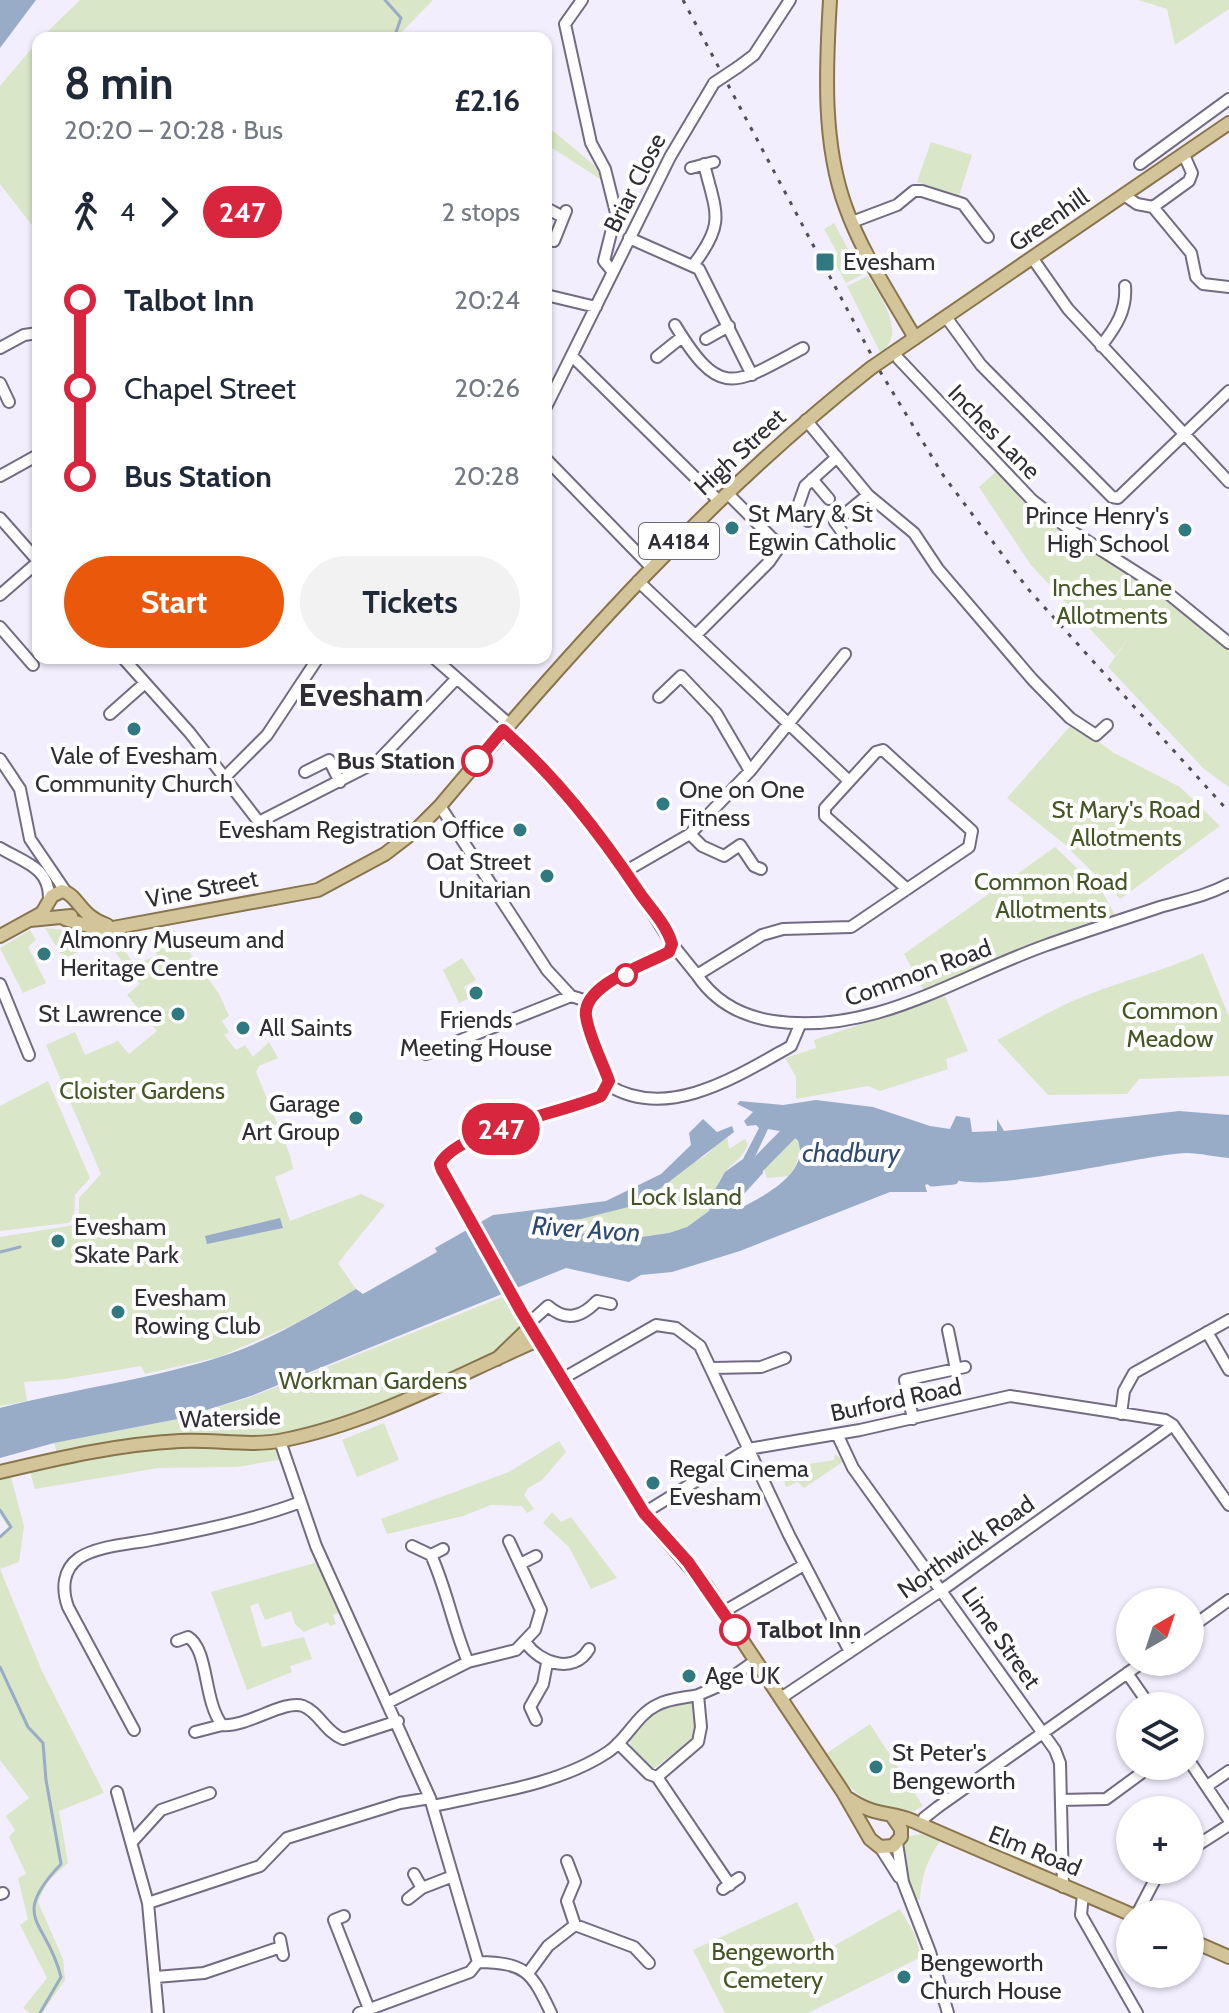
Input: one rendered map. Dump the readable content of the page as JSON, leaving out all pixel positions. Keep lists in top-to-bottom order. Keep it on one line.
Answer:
{"streets":{"main road":["Greenhill","High Street","A4184","Vine Street","Waterside","Elm Road"],"street":["Briar Close","Inches Lane","Common Road","Burford Road","Northwick Road","Lime Street"]},"crossings":[["Greenhill","Inches Lane"],["Greenhill","High Street"],["Inches Lane","High Street"],["High Street","Vine Street"],["High Street","Common Road"],["A4184","Vine Street"],["Burford Road","Northwick Road"],["Burford Road","Lime Street"],["Northwick Road","Lime Street"],["Lime Street","Elm Road"]],"districts":["Evesham"],"water":["chadbury","River Avon"],"parks":["Inches Lane Allotments","St Mary's Road Allotments","Common Road Allotments","Common Meadow","Cloister Gardens","Lock Island","Workman Gardens","Bengeworth Cemetery"],"places":{"transit":["Evesham"],"other":["St Mary & St Egwin Catholic","Prince Henry's High School","Vale of Evesham Community Church","Bus Station","One on One Fitness","Evesham Registration Office","Oat Street Unitarian","Almonry Museum and Heritage Centre","Friends Meeting House","St Lawrence","All Saints","Garage Art Group","Evesham Skate Park","Evesham Rowing Club","Regal Cinema Evesham","Talbot Inn","Age UK","St Peter's Bengeworth","Bengeworth Church House"]},"lines":["bus line 247"],"north":"top right","page":{"on_map":"247","heading":["8 min","20:20 – 20:28 · Bus","£2.16"],"legs":["4","247","2 stops"],"list":[{"name":"Talbot Inn","value":"20:24"},{"name":"Chapel Street","value":"20:26"},{"name":"Bus Station","value":"20:28"}],"buttons":["Start","Tickets"],"map_buttons":["+","−"]}}
